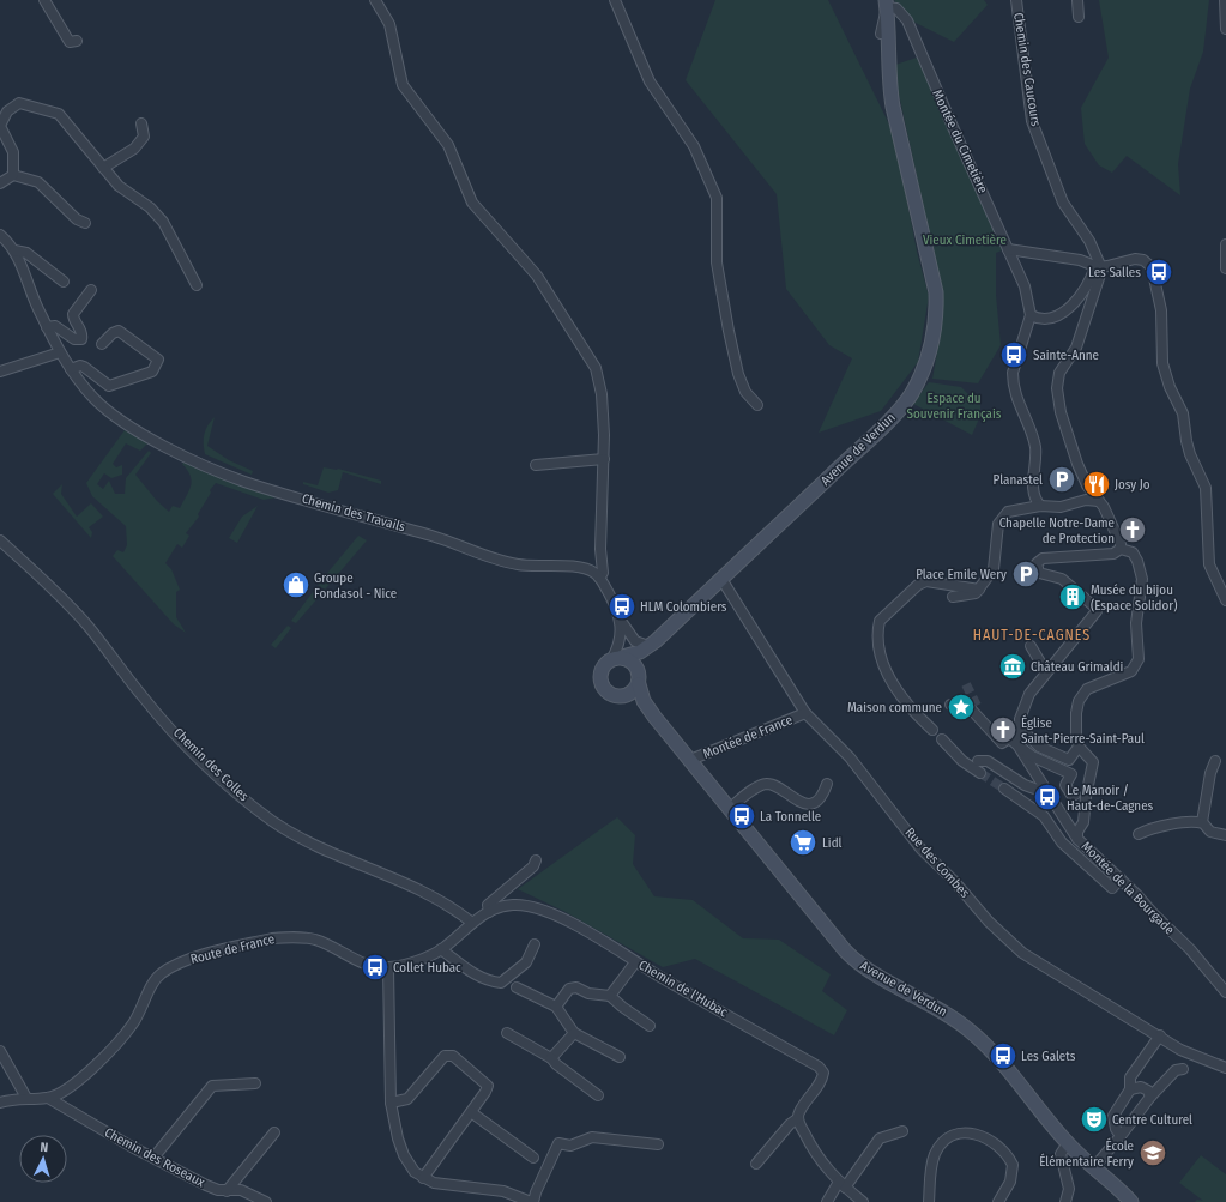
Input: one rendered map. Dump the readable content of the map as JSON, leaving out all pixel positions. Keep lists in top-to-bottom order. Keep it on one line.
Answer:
{"streets":{"main road":["Avenue de Verdun"],"street":["Chemin des Caucours","Montée du Cimetière","Chemin des Travails","Montée de France","Chemin des Colles","Rue des Combes","Montée de la Bourgade","Route de France","Chemin de l'Hubac","Chemin des Roseaux"]},"crossings":[["Montée du Cimetière","Avenue de Verdun"],["Avenue de Verdun","Montée de France"],["Avenue de Verdun","Rue des Combes"],["Montée de France","Rue des Combes"],["Route de France","Chemin des Roseaux"]],"districts":["HAUT-DE-CAGNES"],"parks":["Vieux Cimetière","Espace du Souvenir Français"],"places":{"bus stop":["Les Salles","Sainte-Anne","HLM Colombiers","Le Manoir / Haut-de-Cagnes","La Tonnelle","Collet Hubac","Les Galets"],"parking":["Planastel","Place Emile Wery"],"restaurant":["Josy Jo"],"church":["Chapelle Notre-Dame de Protection","Église Saint-Pierre-Saint-Paul"],"shop":["Groupe Fondasol - Nice"],"building":["Musée du bijou (Espace Solidor)"],"museum":["Château Grimaldi"],"place":["Maison commune"],"supermarket":["Lidl"],"theatre":["Centre Culturel"],"school or university":["École Élémentaire Ferry"]},"north":"top"}
